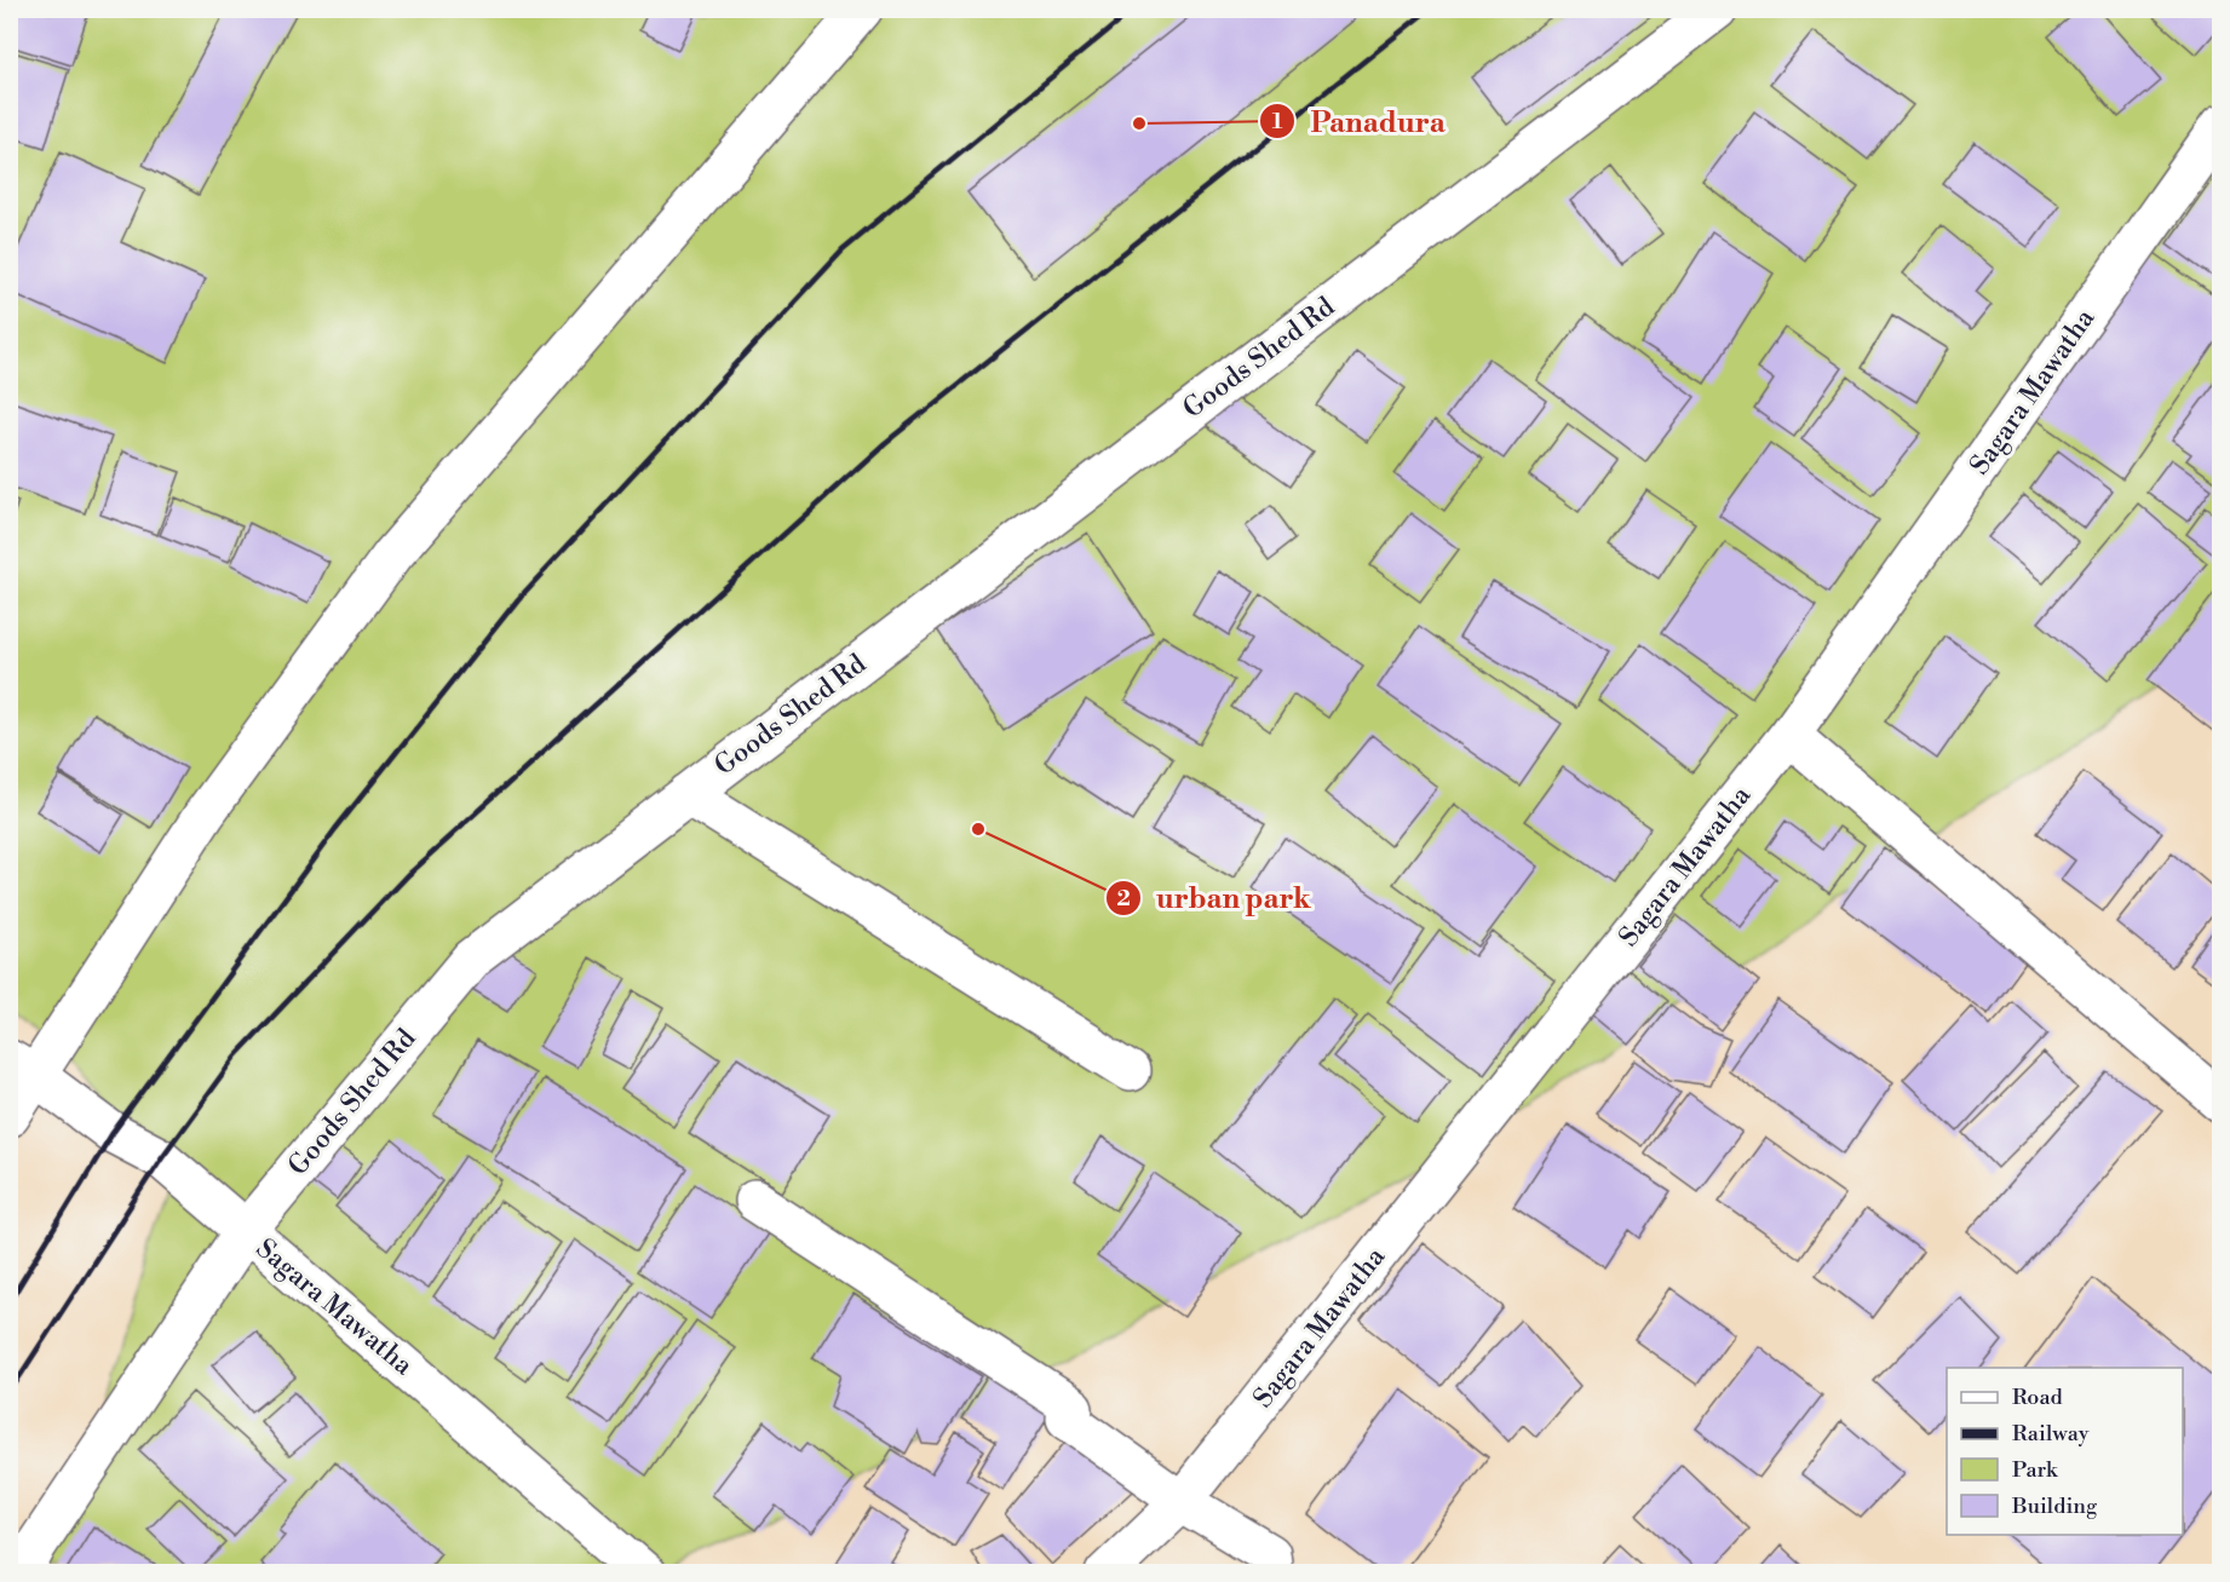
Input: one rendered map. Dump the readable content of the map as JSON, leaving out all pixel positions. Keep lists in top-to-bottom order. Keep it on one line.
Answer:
{"streets":{"street":["Goods Shed Rd","Sagara Mawatha"]},"crossings":[["Goods Shed Rd","Sagara Mawatha"]],"places":["Panadura","urban park"],"legend":["Road","Railway","Park","Building"]}
